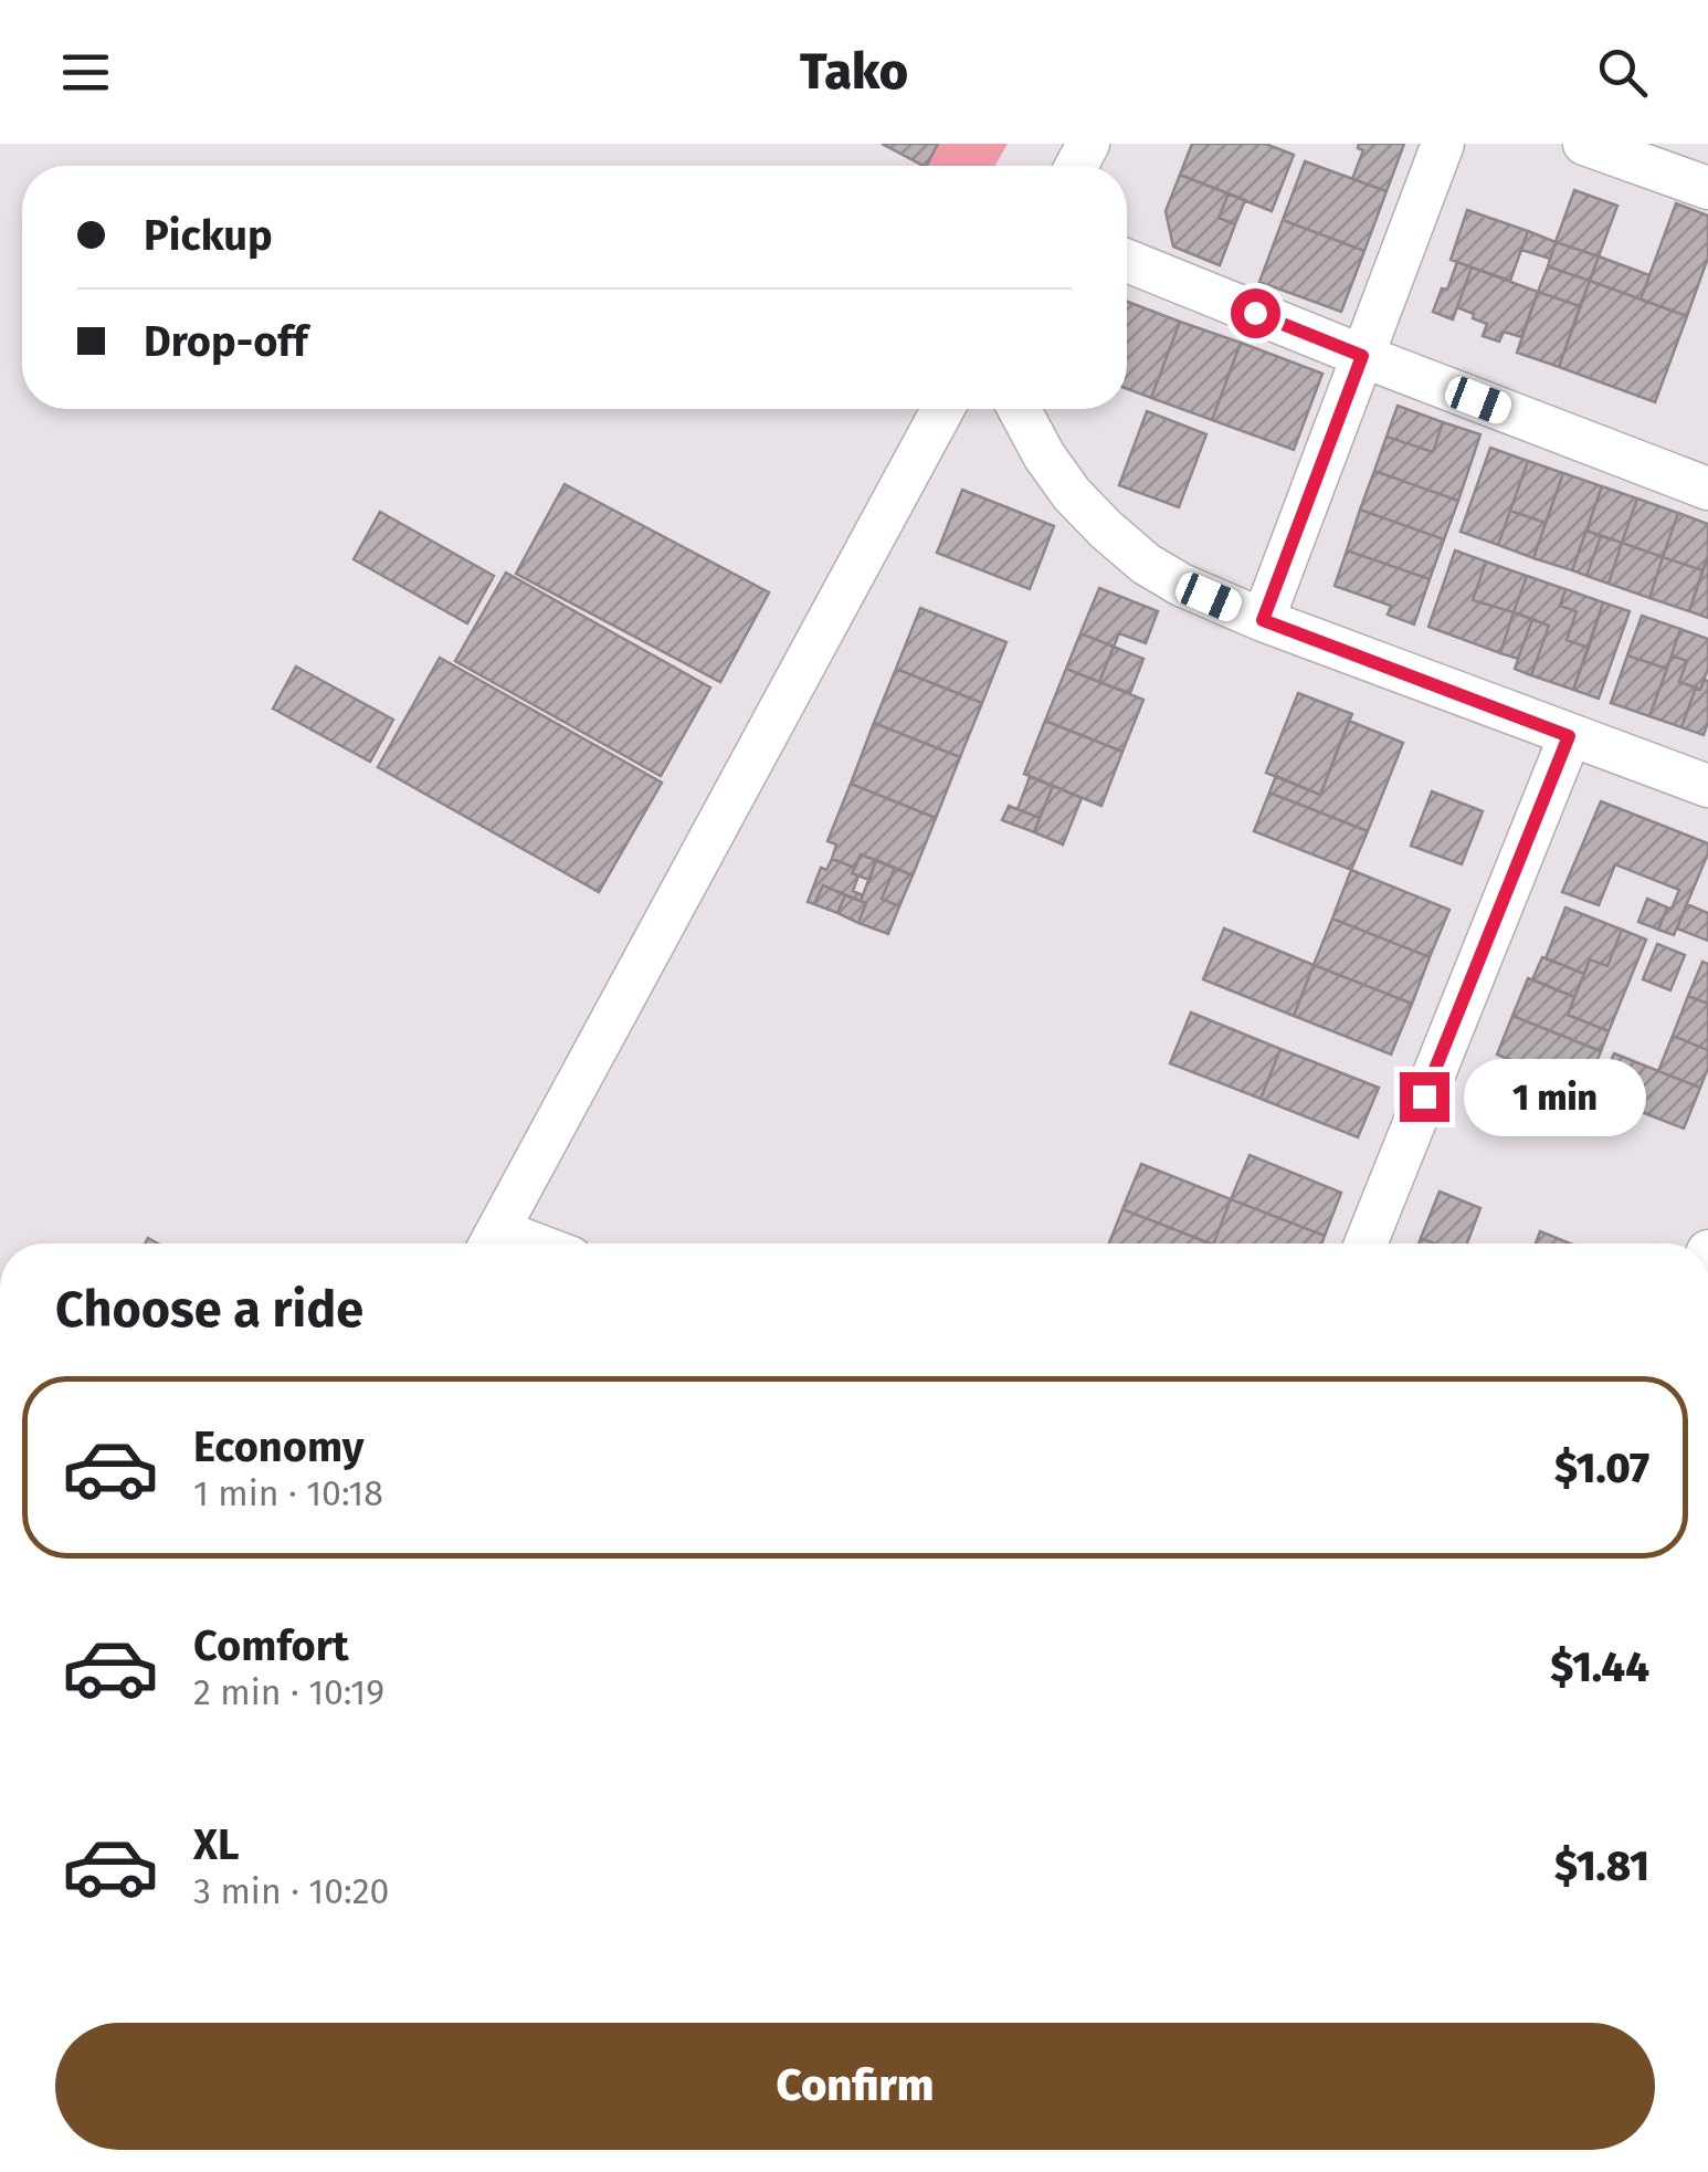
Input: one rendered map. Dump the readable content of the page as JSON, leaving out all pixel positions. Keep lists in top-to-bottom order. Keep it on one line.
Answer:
{"page":{"header":"Tako","banner":["Pickup","Drop-off"],"bubble":"1 min","heading":"Choose a ride","list":[{"name":"Economy","note":"1 min · 10:18","value":"$1.07"},{"name":"Comfort","note":"2 min · 10:19","value":"$1.44"},{"name":"XL","note":"3 min · 10:20","value":"$1.81"}],"buttons":"Confirm"}}
